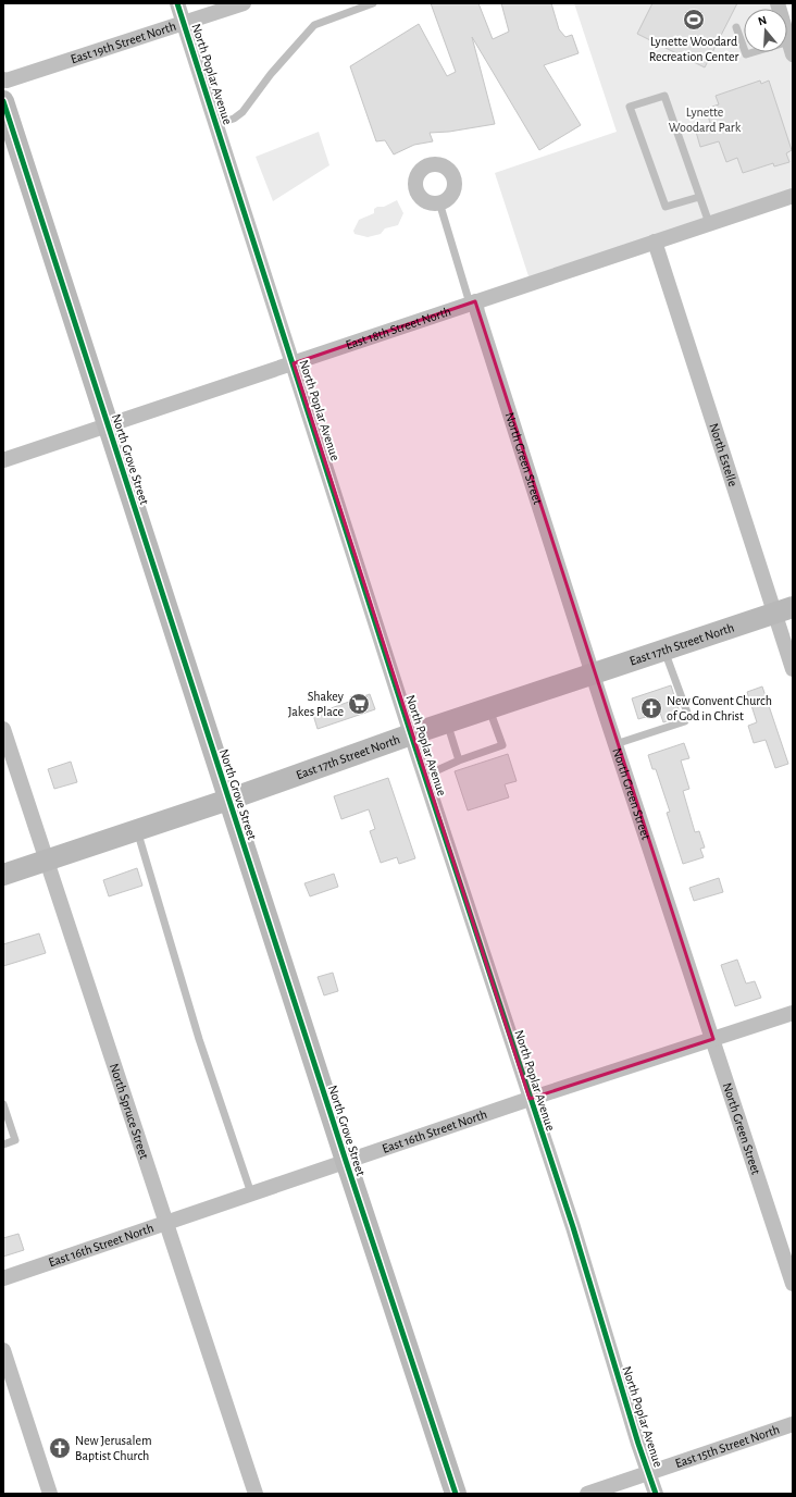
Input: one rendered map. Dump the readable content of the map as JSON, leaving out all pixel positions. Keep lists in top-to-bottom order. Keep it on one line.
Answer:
{"streets":{"street":["East 19th Street North","North Poplar Avenue","East 18th Street North","North Estelle","North Green Street","North Grove Street","East 17th Street North","North Spruce Street","East 16th Street North","East 15th Street North"]},"crossings":[["East 19th Street North","North Poplar Avenue"],["North Poplar Avenue","East 18th Street North"],["North Poplar Avenue","East 17th Street North"],["North Poplar Avenue","East 16th Street North"],["North Poplar Avenue","East 15th Street North"],["East 18th Street North","North Estelle"],["East 18th Street North","North Green Street"],["East 18th Street North","North Grove Street"],["North Estelle","East 17th Street North"],["North Green Street","East 17th Street North"],["North Green Street","East 16th Street North"],["North Grove Street","East 17th Street North"],["North Grove Street","East 16th Street North"],["East 17th Street North","North Spruce Street"],["North Spruce Street","East 16th Street North"]],"parks":["Lynette Woodard Park"],"places":{"sports":["Lynette Woodard Recreation Center"],"supermarket":["Shakey Jakes Place"],"church":["New Convent Church of God in Christ","New Jerusalem Baptist Church"]},"north":"top"}
